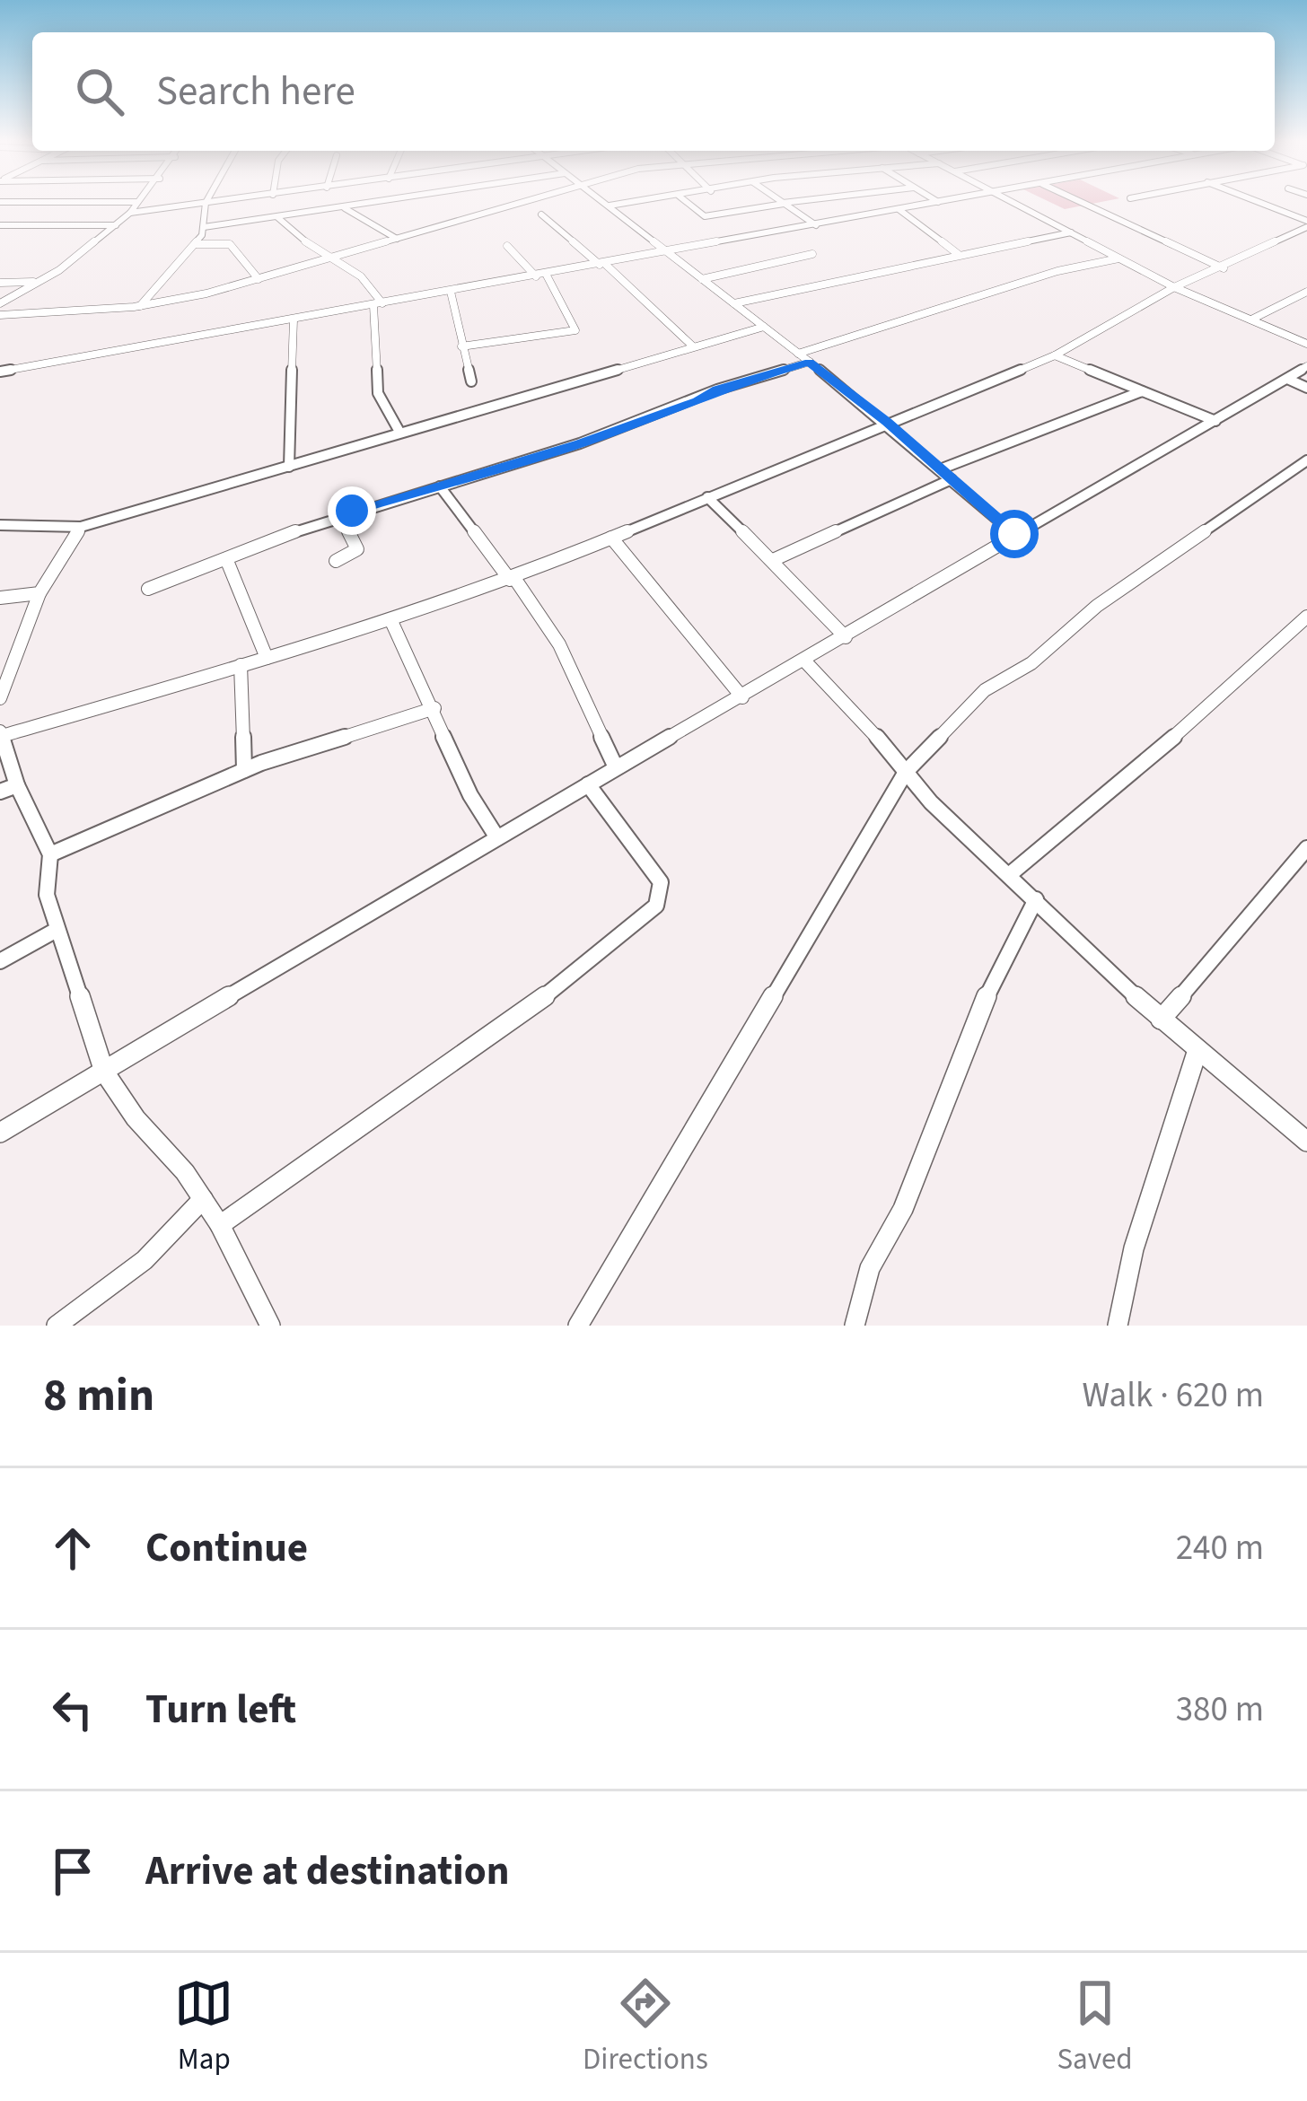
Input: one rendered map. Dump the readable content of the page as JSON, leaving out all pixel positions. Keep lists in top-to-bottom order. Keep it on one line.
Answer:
{"page":{"search":"Search here","heading":["8 min","Walk · 620 m"],"list":[["Continue","240 m"],["Turn left","380 m"],"Arrive at destination"],"nav":["Map","Directions","Saved"]}}
